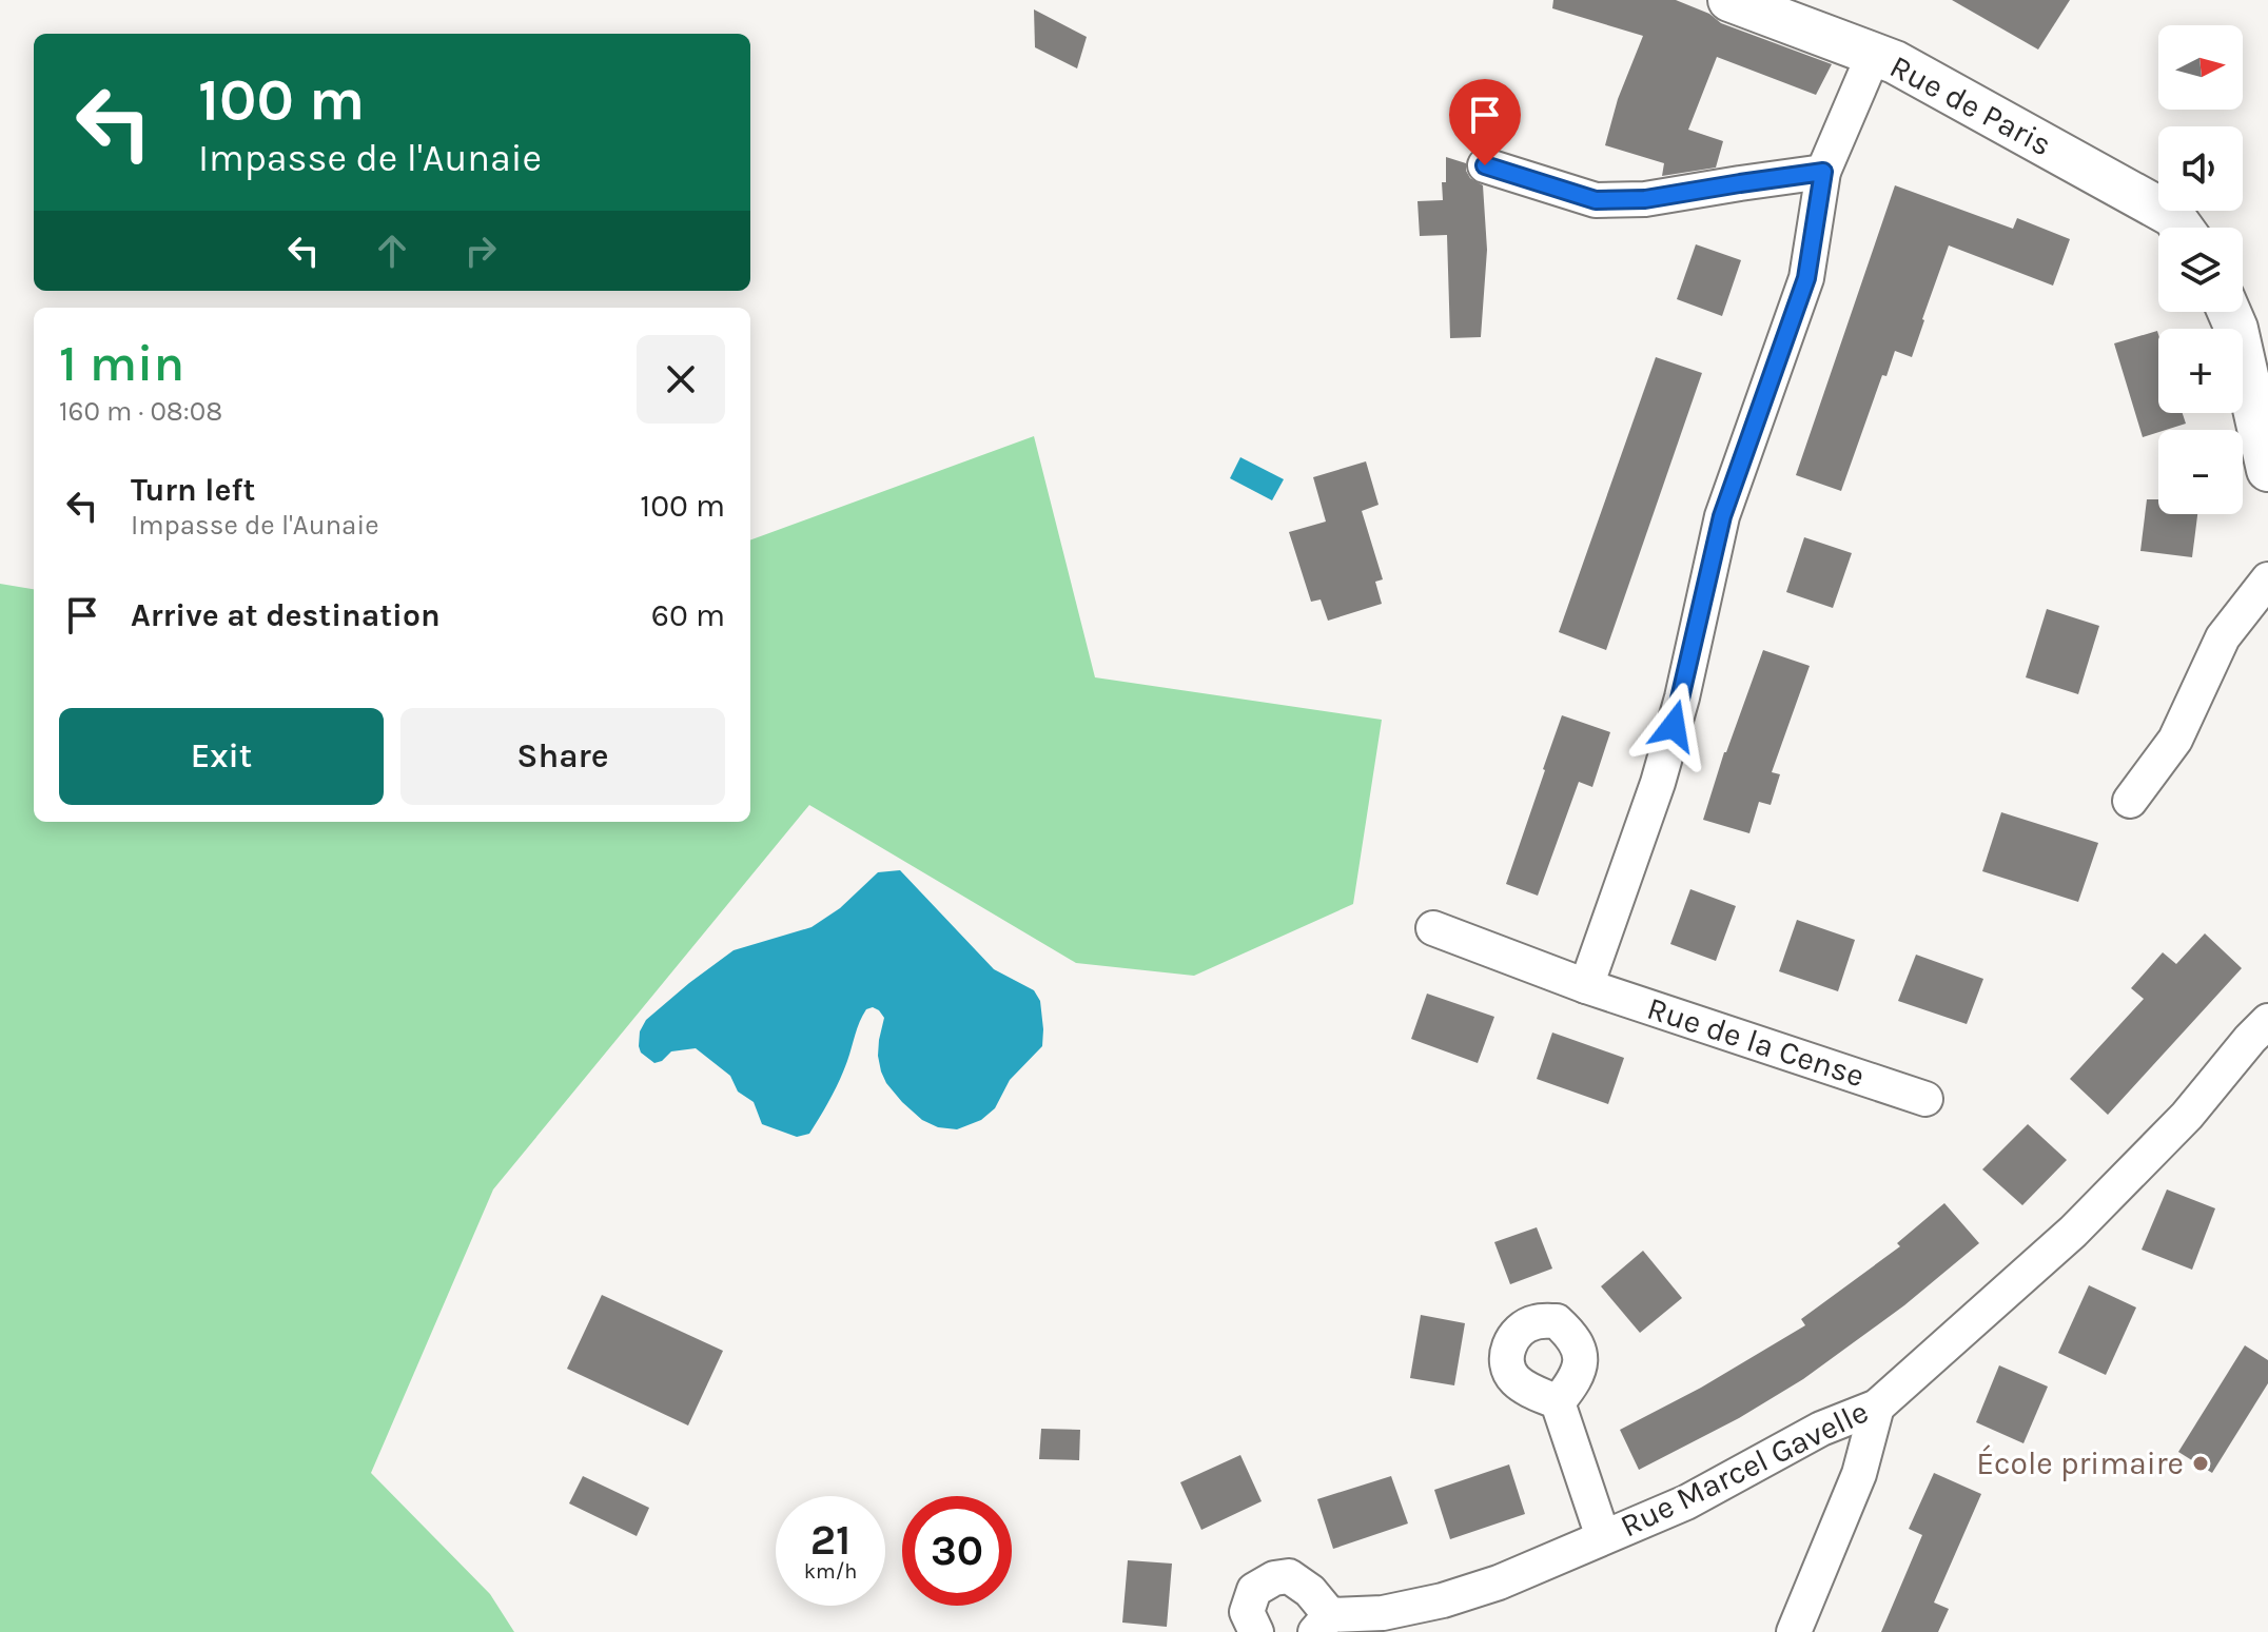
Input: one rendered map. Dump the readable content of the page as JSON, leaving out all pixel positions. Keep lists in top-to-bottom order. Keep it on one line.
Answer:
{"streets":{"street":["Rue de Paris","Rue de la Cense","Rue Marcel Gavelle"]},"places":["École primaire"],"north":"right","page":{"map_buttons":["+","−"],"turn":["100 m","Impasse de l'Aunaie"],"heading":["1 min","160 m · 08:08"],"list":[{"name":"Turn left","note":"Impasse de l'Aunaie","value":"100 m"},{"name":"Arrive at destination","value":"60 m"}],"buttons":["Exit","Share"],"speed":"21 km/h","limit":"30"}}
